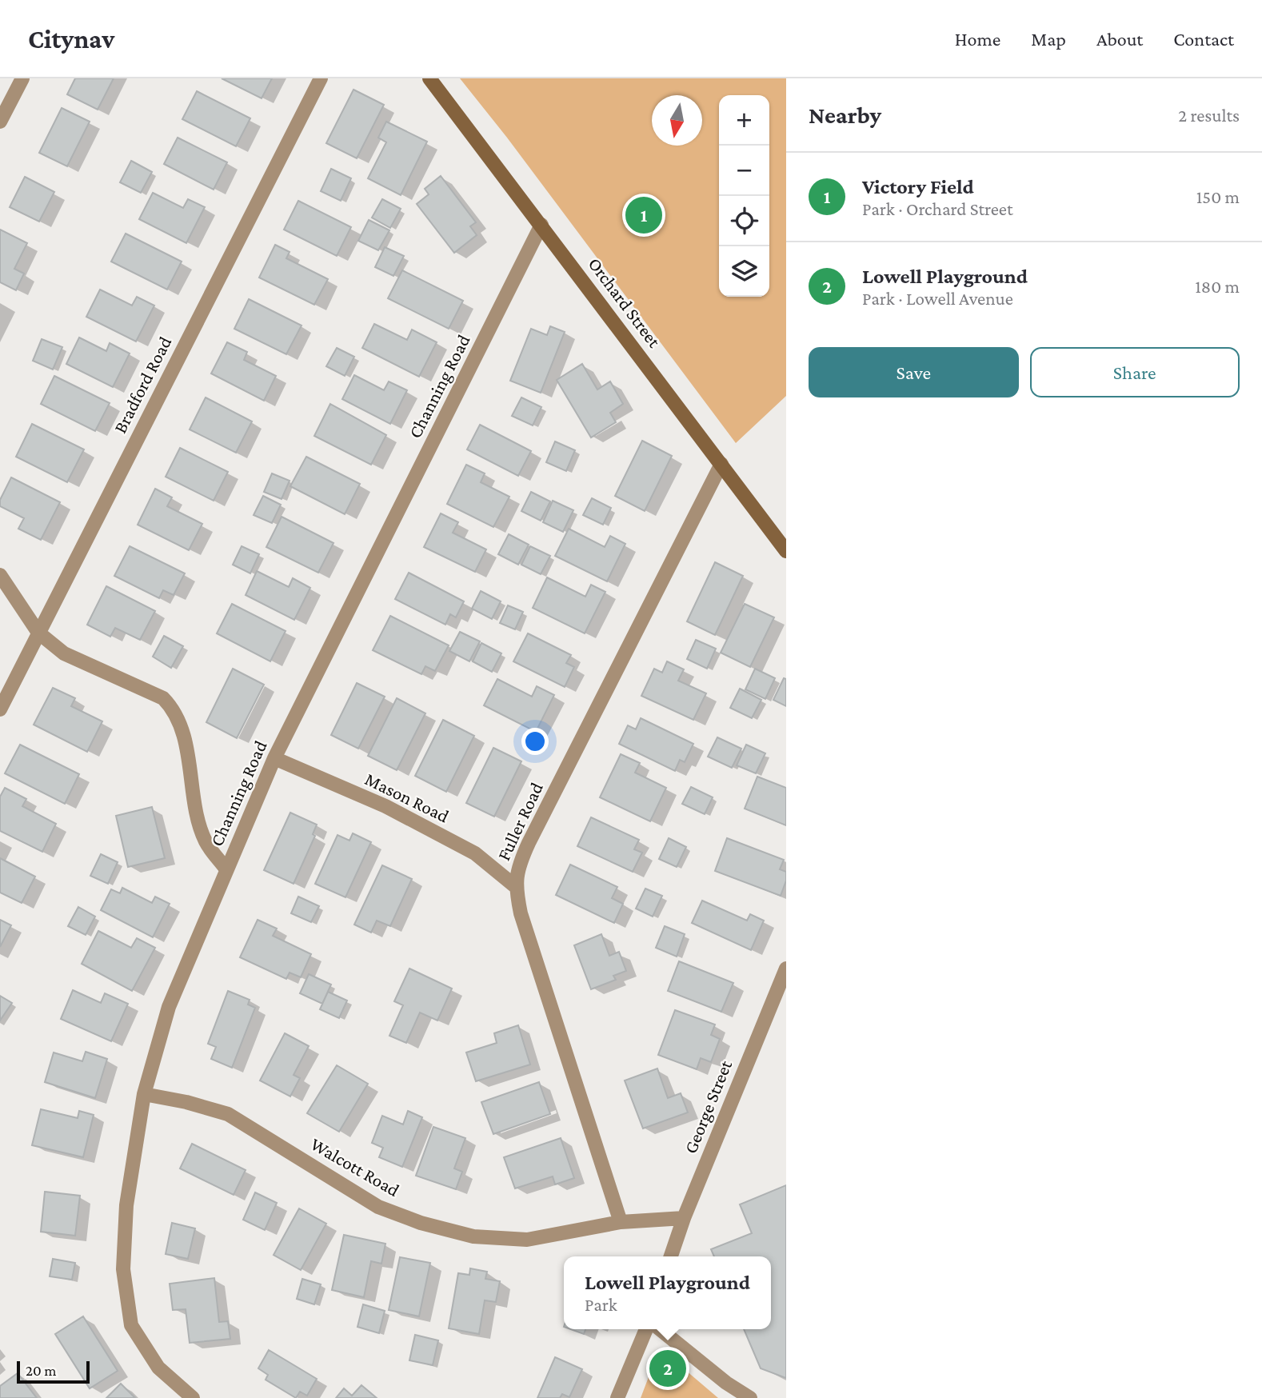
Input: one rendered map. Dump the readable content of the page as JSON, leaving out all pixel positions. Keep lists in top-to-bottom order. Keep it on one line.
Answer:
{"streets":{"main road":["Orchard Street"],"street":["Bradford Road","Channing Road","Mason Road","Fuller Road","George Street","Walcott Road"]},"crossings":[["Orchard Street","Channing Road"],["Orchard Street","Fuller Road"],["Channing Road","Mason Road"],["Channing Road","Walcott Road"],["Mason Road","Fuller Road"],["Fuller Road","Walcott Road"]],"scale_bar":"20 m","north":"bottom","page":{"header":"Citynav","nav":["Home","Map","About","Contact"],"heading":["Nearby","2 results"],"map_buttons":["+","−"],"list":[{"mark":"1","name":"Victory Field","note":"Park · Orchard Street","value":"150 m"},{"mark":"2","name":"Lowell Playground","note":"Park · Lowell Avenue","value":"180 m"}],"pins":["1","2"],"buttons":["Save","Share"],"popup":["Lowell Playground","Park"],"scale":"20 m"}}
